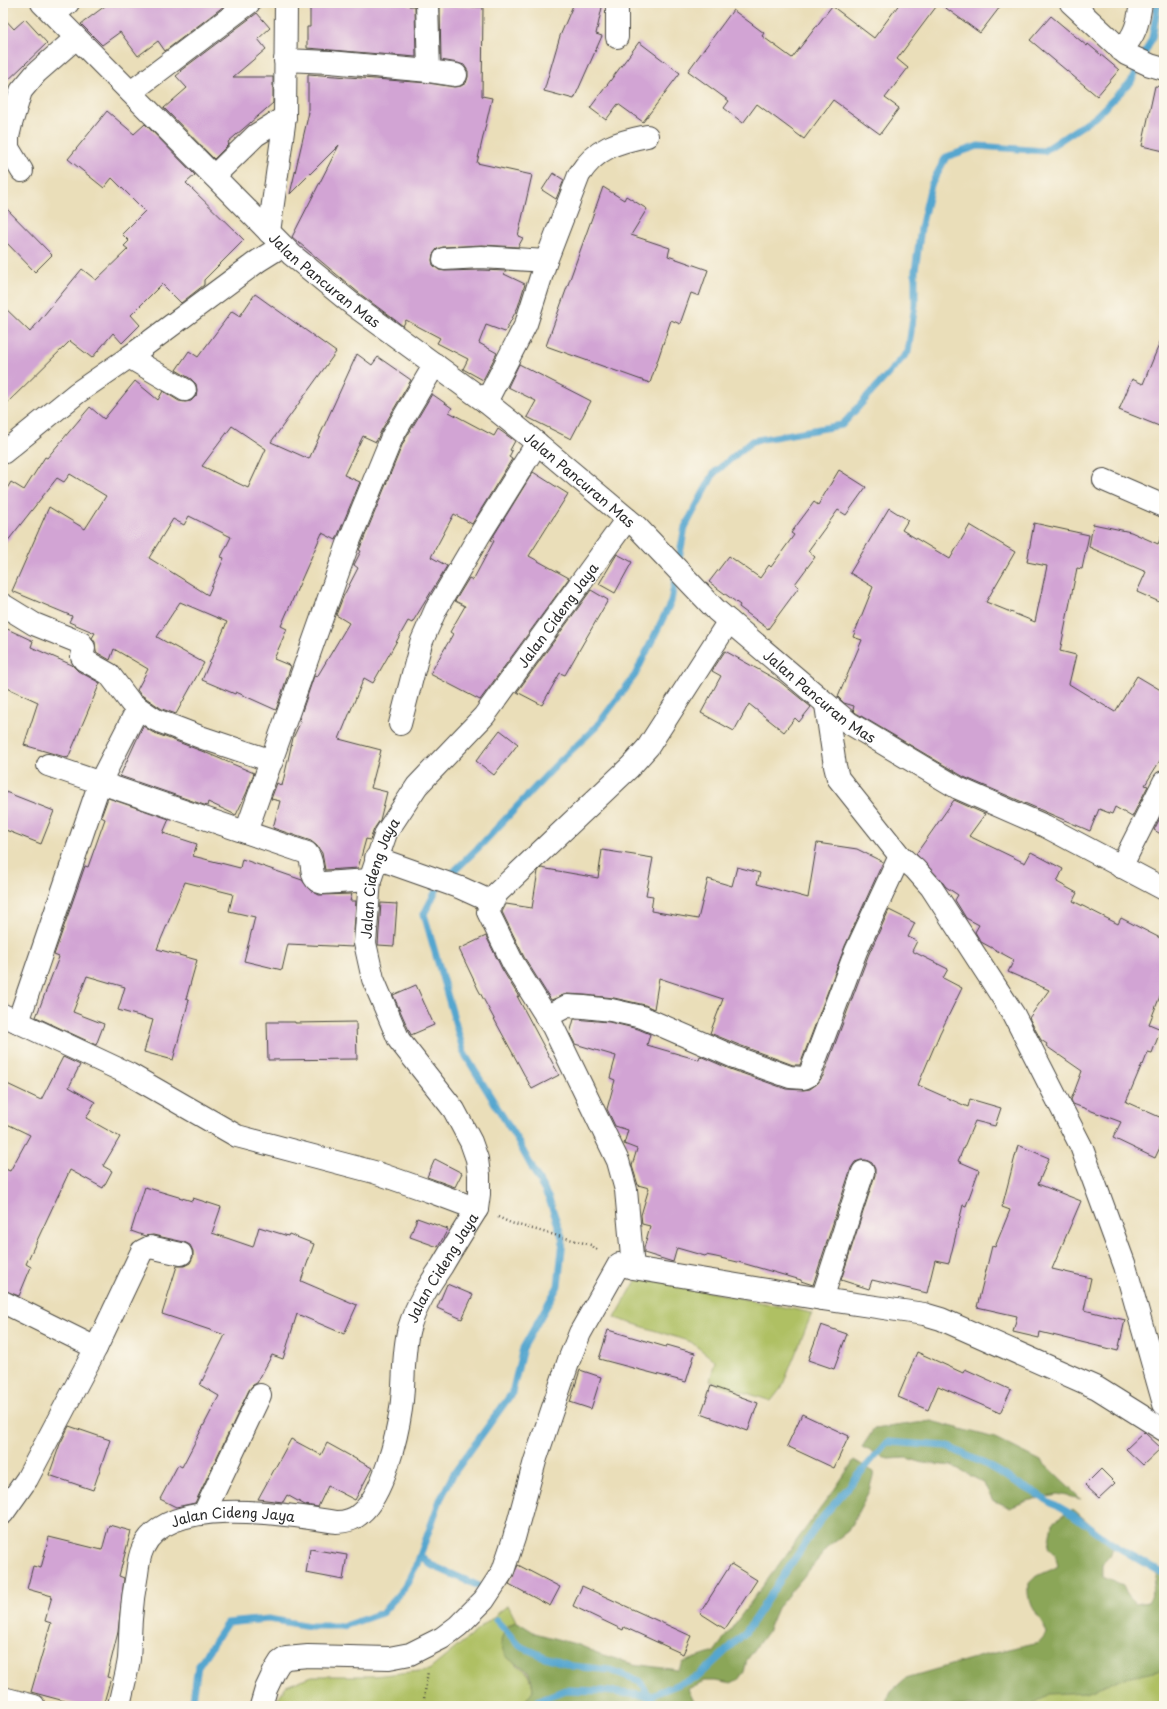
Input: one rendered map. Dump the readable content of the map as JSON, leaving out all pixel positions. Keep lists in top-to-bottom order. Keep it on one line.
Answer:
{"streets":{"street":["Jalan Pancuran Mas","Jalan Cideng Jaya"]},"crossings":[["Jalan Pancuran Mas","Jalan Cideng Jaya"]]}
